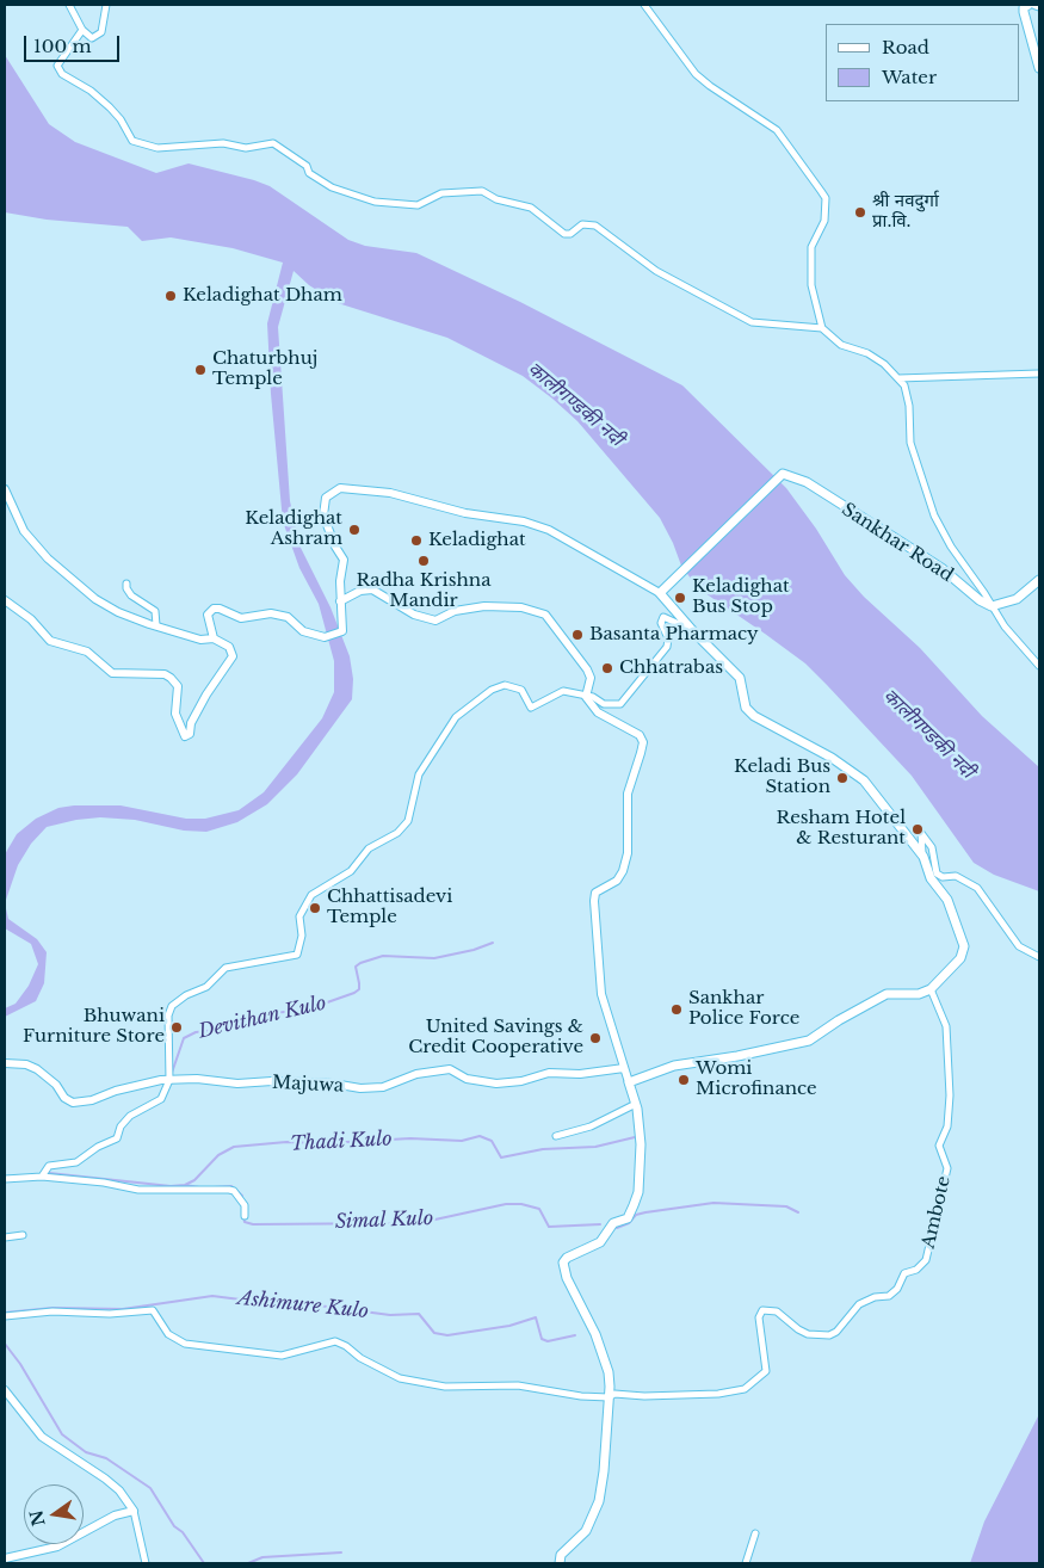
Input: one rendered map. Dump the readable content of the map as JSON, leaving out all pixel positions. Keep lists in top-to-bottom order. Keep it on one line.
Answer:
{"streets":{"main road":["Sankhar Road"],"street":["Majuwa","Ambote"]},"water":["कालीगण्डकी नदी","Devithan Kulo","Thadi Kulo","Simal Kulo","Ashimure Kulo"],"places":["श्री नवदुर्गा प्रा.वि.","Keladighat Dham","Chaturbhuj Temple","Keladighat Ashram","Keladighat","Radha Krishna Mandir","Keladighat Bus Stop","Basanta Pharmacy","Chhatrabas","Keladi Bus Station","Resham Hotel & Resturant","Chhattisadevi Temple","Sankhar Police Force","Bhuwani Furniture Store","United Savings & Credit Cooperative","Womi Microfinance"],"legend":["Road","Water"],"scale_bar":"100 m","north":"left"}
